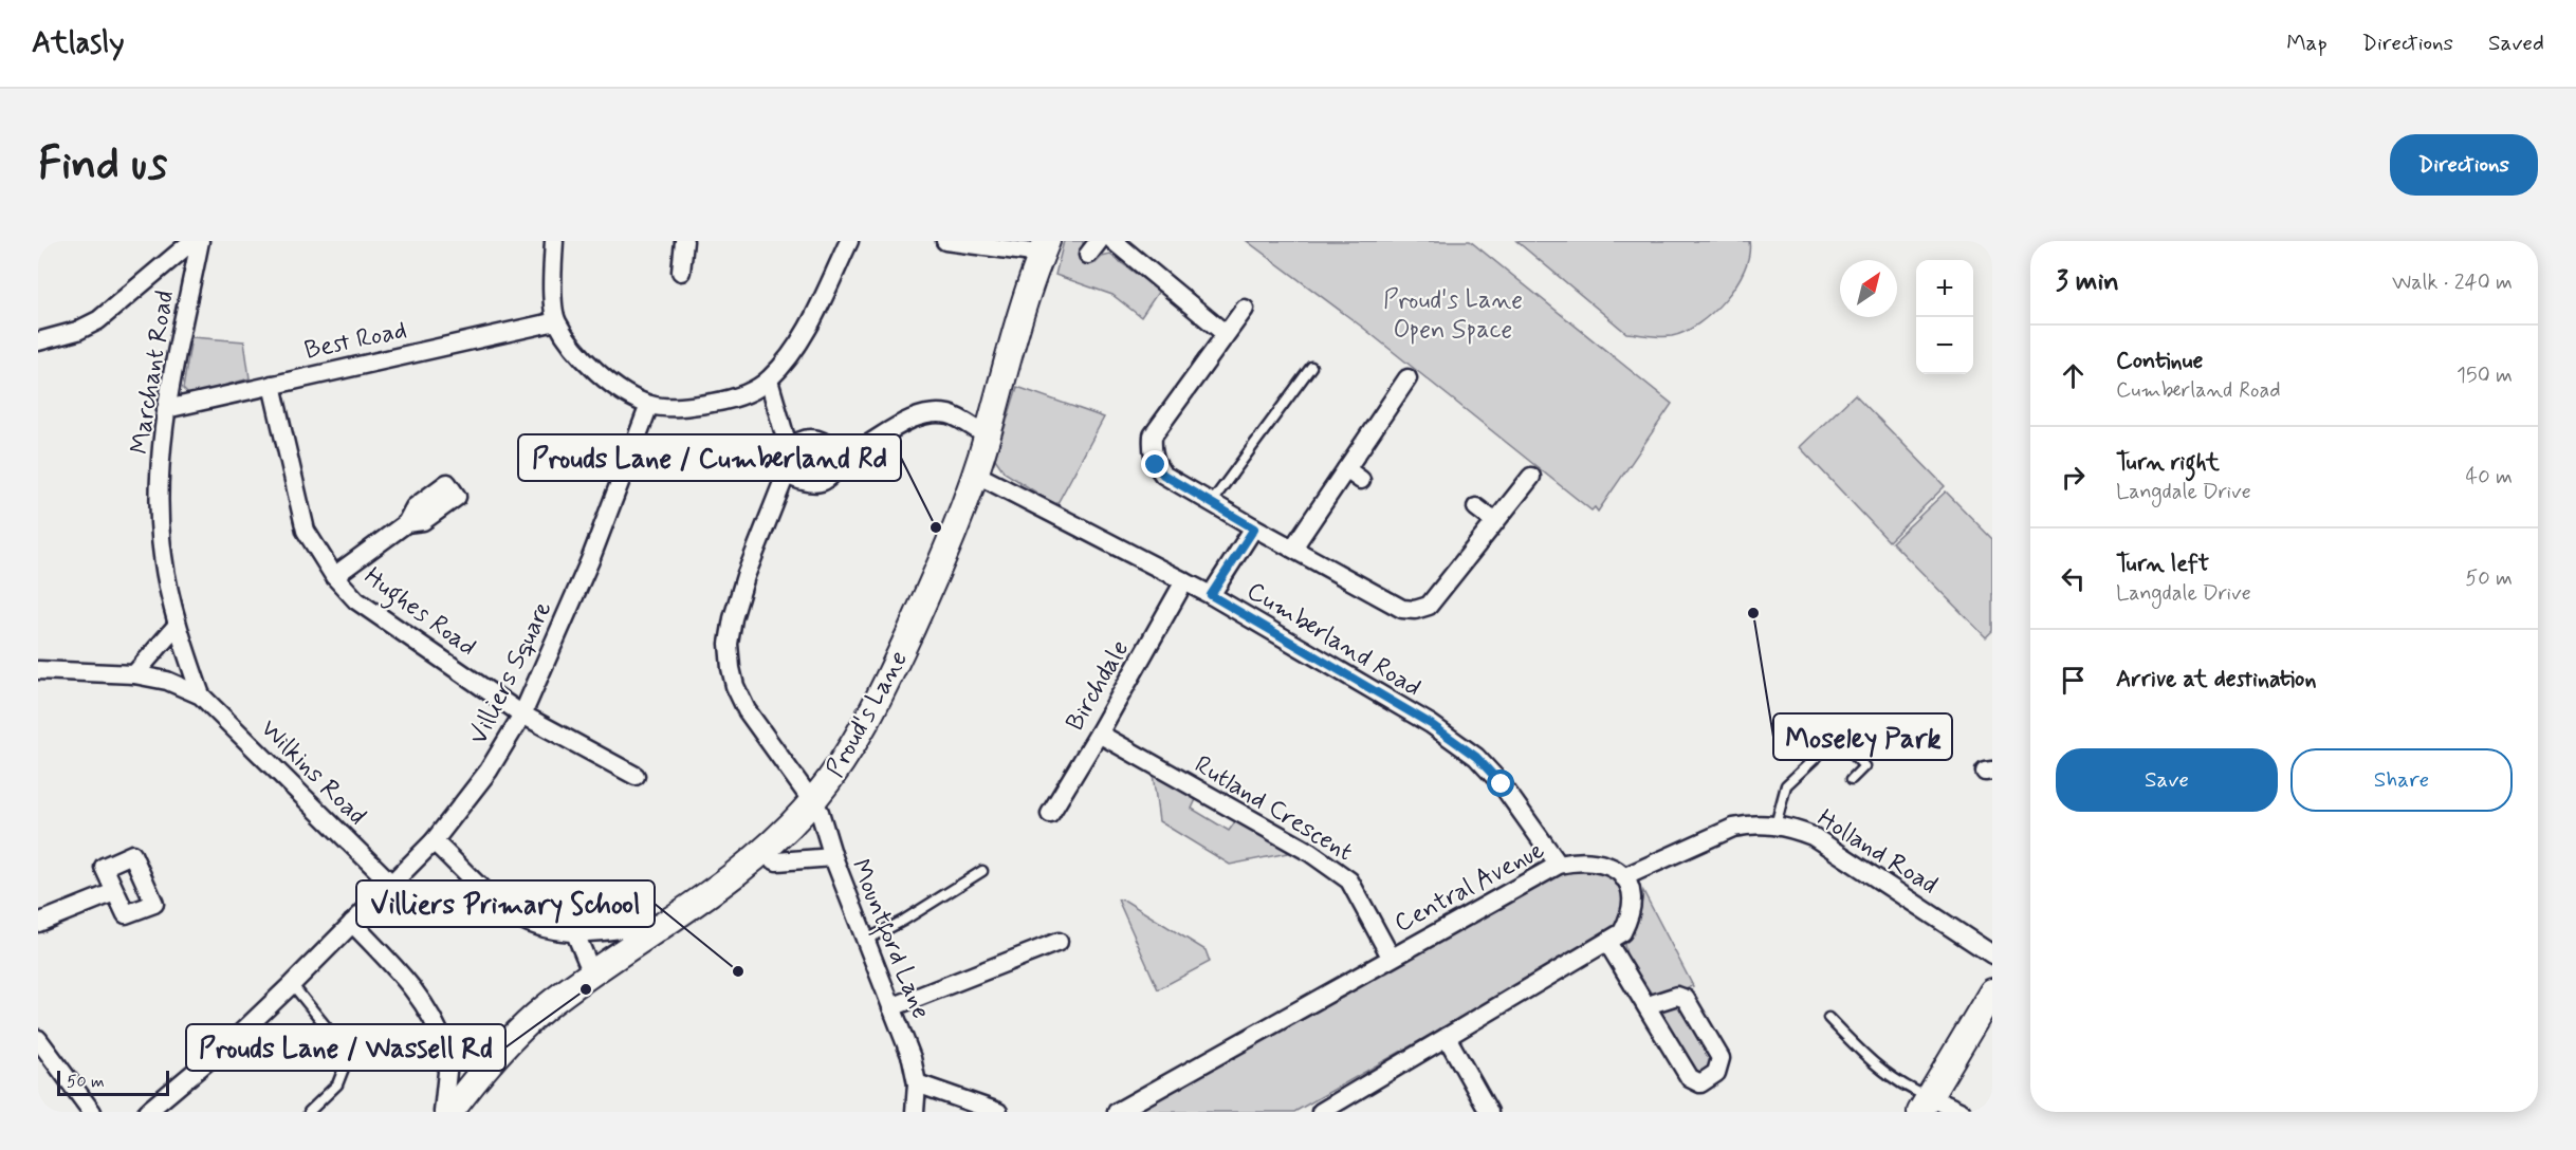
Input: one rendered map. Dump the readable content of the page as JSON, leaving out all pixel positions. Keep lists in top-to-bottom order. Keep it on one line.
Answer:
{"streets":{"street":["Best Road","Marchant Road","Hughes Road","Cumberland Road","Villiers Square","Birchdale","Proud's Lane","Wilkins Road","Rutland Crescent","Holland Road","Central Avenue","Mountford Lane"]},"crossings":[["Best Road","Marchant Road"],["Best Road","Hughes Road"],["Marchant Road","Wilkins Road"],["Hughes Road","Villiers Square"],["Cumberland Road","Birchdale"],["Cumberland Road","Proud's Lane"],["Cumberland Road","Central Avenue"],["Villiers Square","Wilkins Road"],["Birchdale","Rutland Crescent"],["Proud's Lane","Mountford Lane"],["Rutland Crescent","Central Avenue"],["Holland Road","Central Avenue"]],"parks":["Proud's Lane Open Space"],"places":["Prouds Lane / Cumberland Rd","Moseley Park","Villiers Primary School","Prouds Lane / Wassell Rd"],"scale_bar":"50 m","north":"top right","page":{"header":"Atlasly","nav":["Map","Directions","Saved"],"buttons":["Directions",["Save","Share"]],"title":"Find us","heading":["3 min","Walk · 240 m"],"map_buttons":["+","−"],"list":[["Continue","Cumberland Road","150 m"],["Turn right","Langdale Drive","40 m"],["Turn left","Langdale Drive","50 m"],"Arrive at destination"],"scale":"50 m"}}
